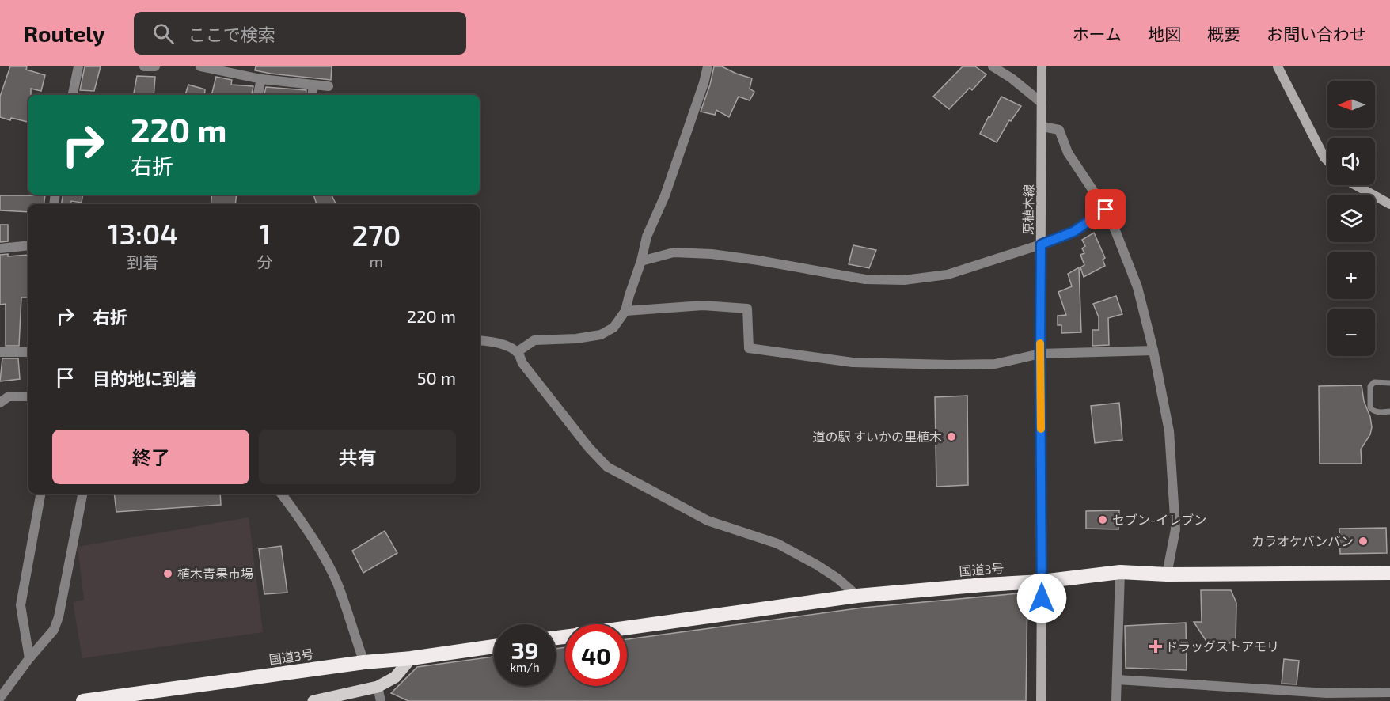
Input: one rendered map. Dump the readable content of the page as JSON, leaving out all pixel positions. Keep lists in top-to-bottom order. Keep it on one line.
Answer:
{"streets":{"highway":["国道3号"],"main road":["原植木線"]},"crossings":[["原植木線","国道3号"]],"places":{"other":["道の駅 すいかの里植木","セブン-イレブン","カラオケバンバン","植木青果市場"],"health":["ドラッグストアモリ"]},"north":"left","page":{"header":"Routely","search":"ここで検索","nav":["ホーム","地図","概要","お問い合わせ"],"map_buttons":["+","−"],"turn":["220 m","右折"],"eta":["13:04","到着","1","分","270","m"],"list":[{"name":"右折","value":"220 m"},{"name":"目的地に到着","value":"50 m"}],"buttons":["終了","共有"],"speed":"39 km/h","limit":"40"}}
